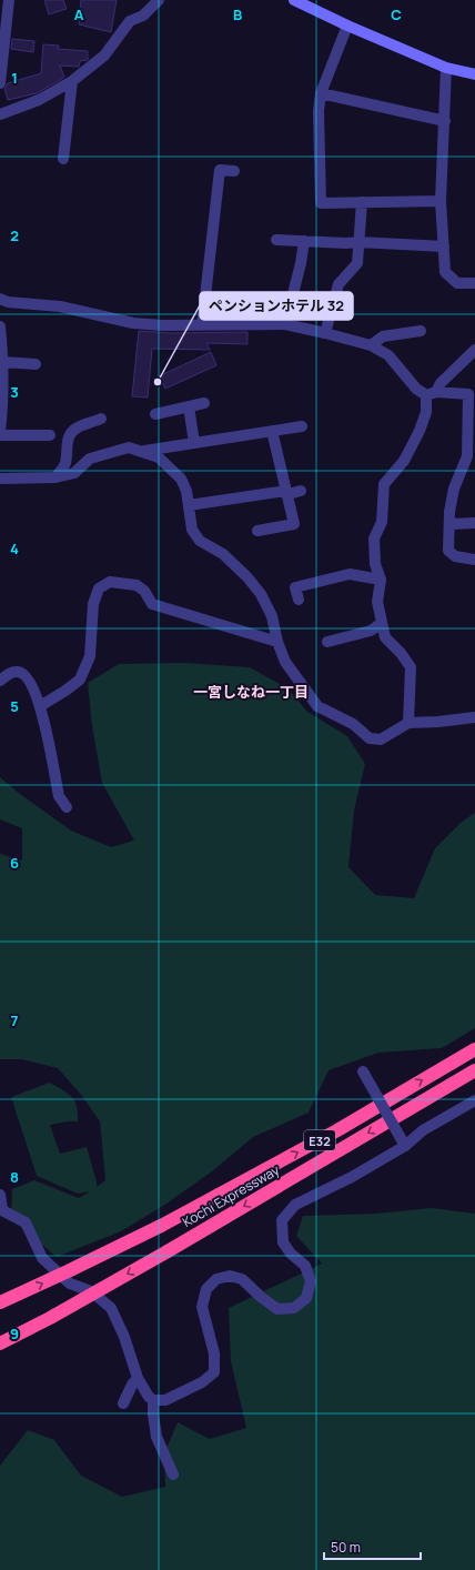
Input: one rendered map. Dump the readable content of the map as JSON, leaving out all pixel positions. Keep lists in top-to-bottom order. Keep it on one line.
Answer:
{"streets":{"highway":["E32","Kochi Expressway"]},"districts":["一宮しなね一丁目"],"places":["ペンションホテル 32"],"scale_bar":"50 m","grid":{"columns":["A","B","C"],"rows":["1","2","3","4","5","6","7","8","9"]}}
